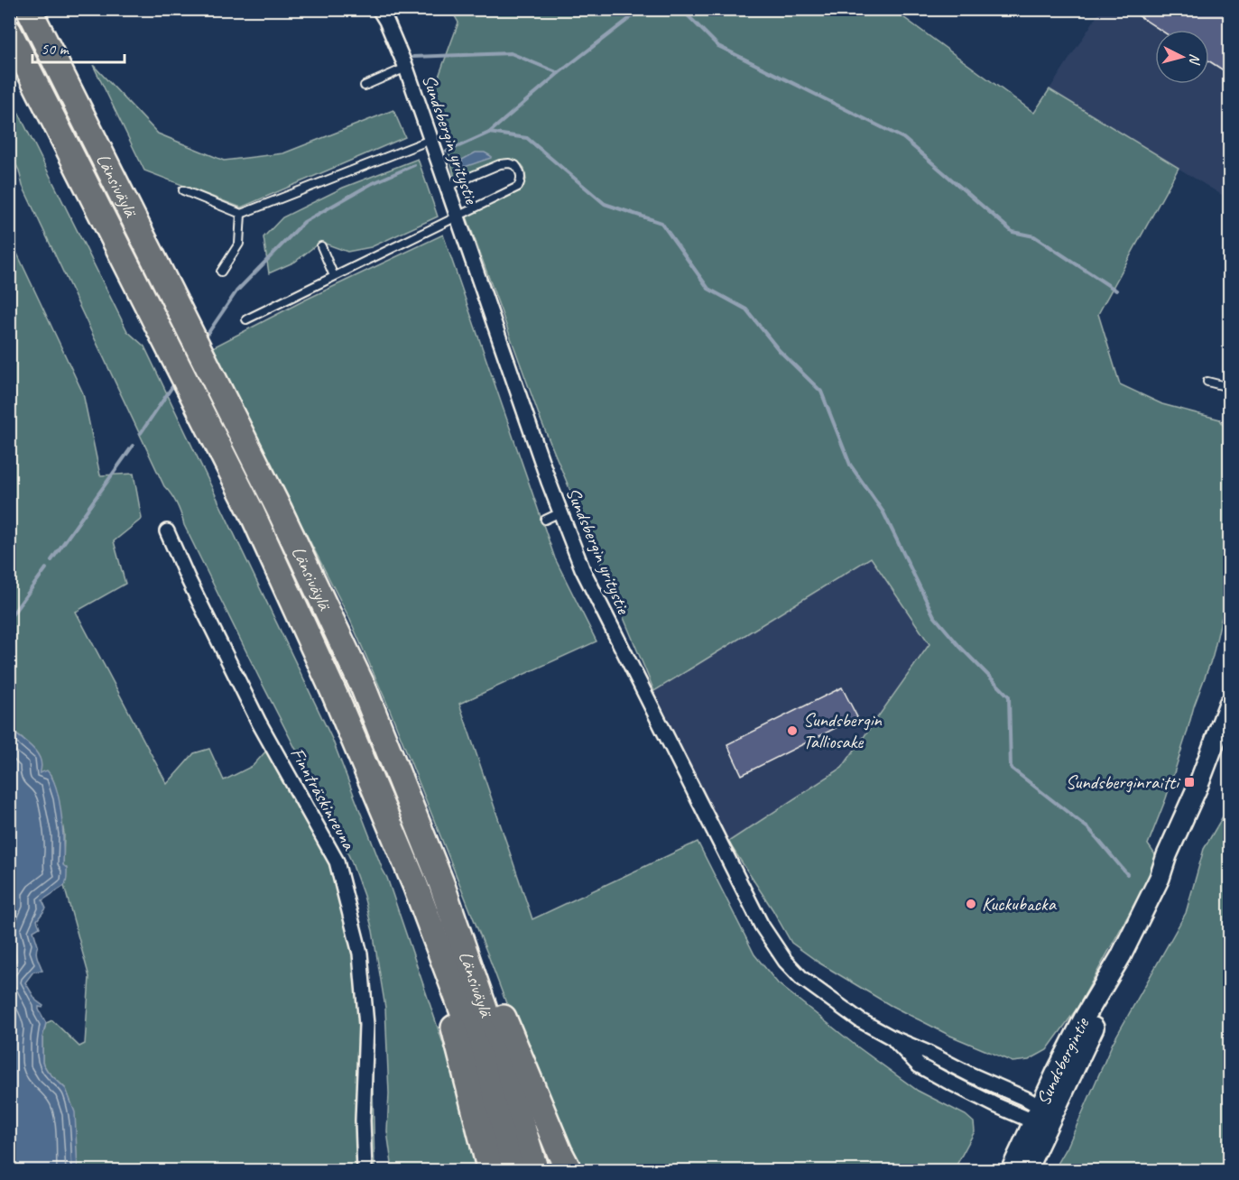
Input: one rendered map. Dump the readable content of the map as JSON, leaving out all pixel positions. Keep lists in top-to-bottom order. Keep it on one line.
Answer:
{"streets":{"highway":["Länsiväylä"],"main road":["Sundsbergintie"],"street":["Sundsbergin yritystie","Finnträskinreuna"]},"crossings":[["Sundsbergin yritystie","Sundsbergintie"]],"places":{"other":["Sundsbergin Talliosake","Kuckubacka"],"transit":["Sundsberginraitti"]},"scale_bar":"50 m","north":"right"}
